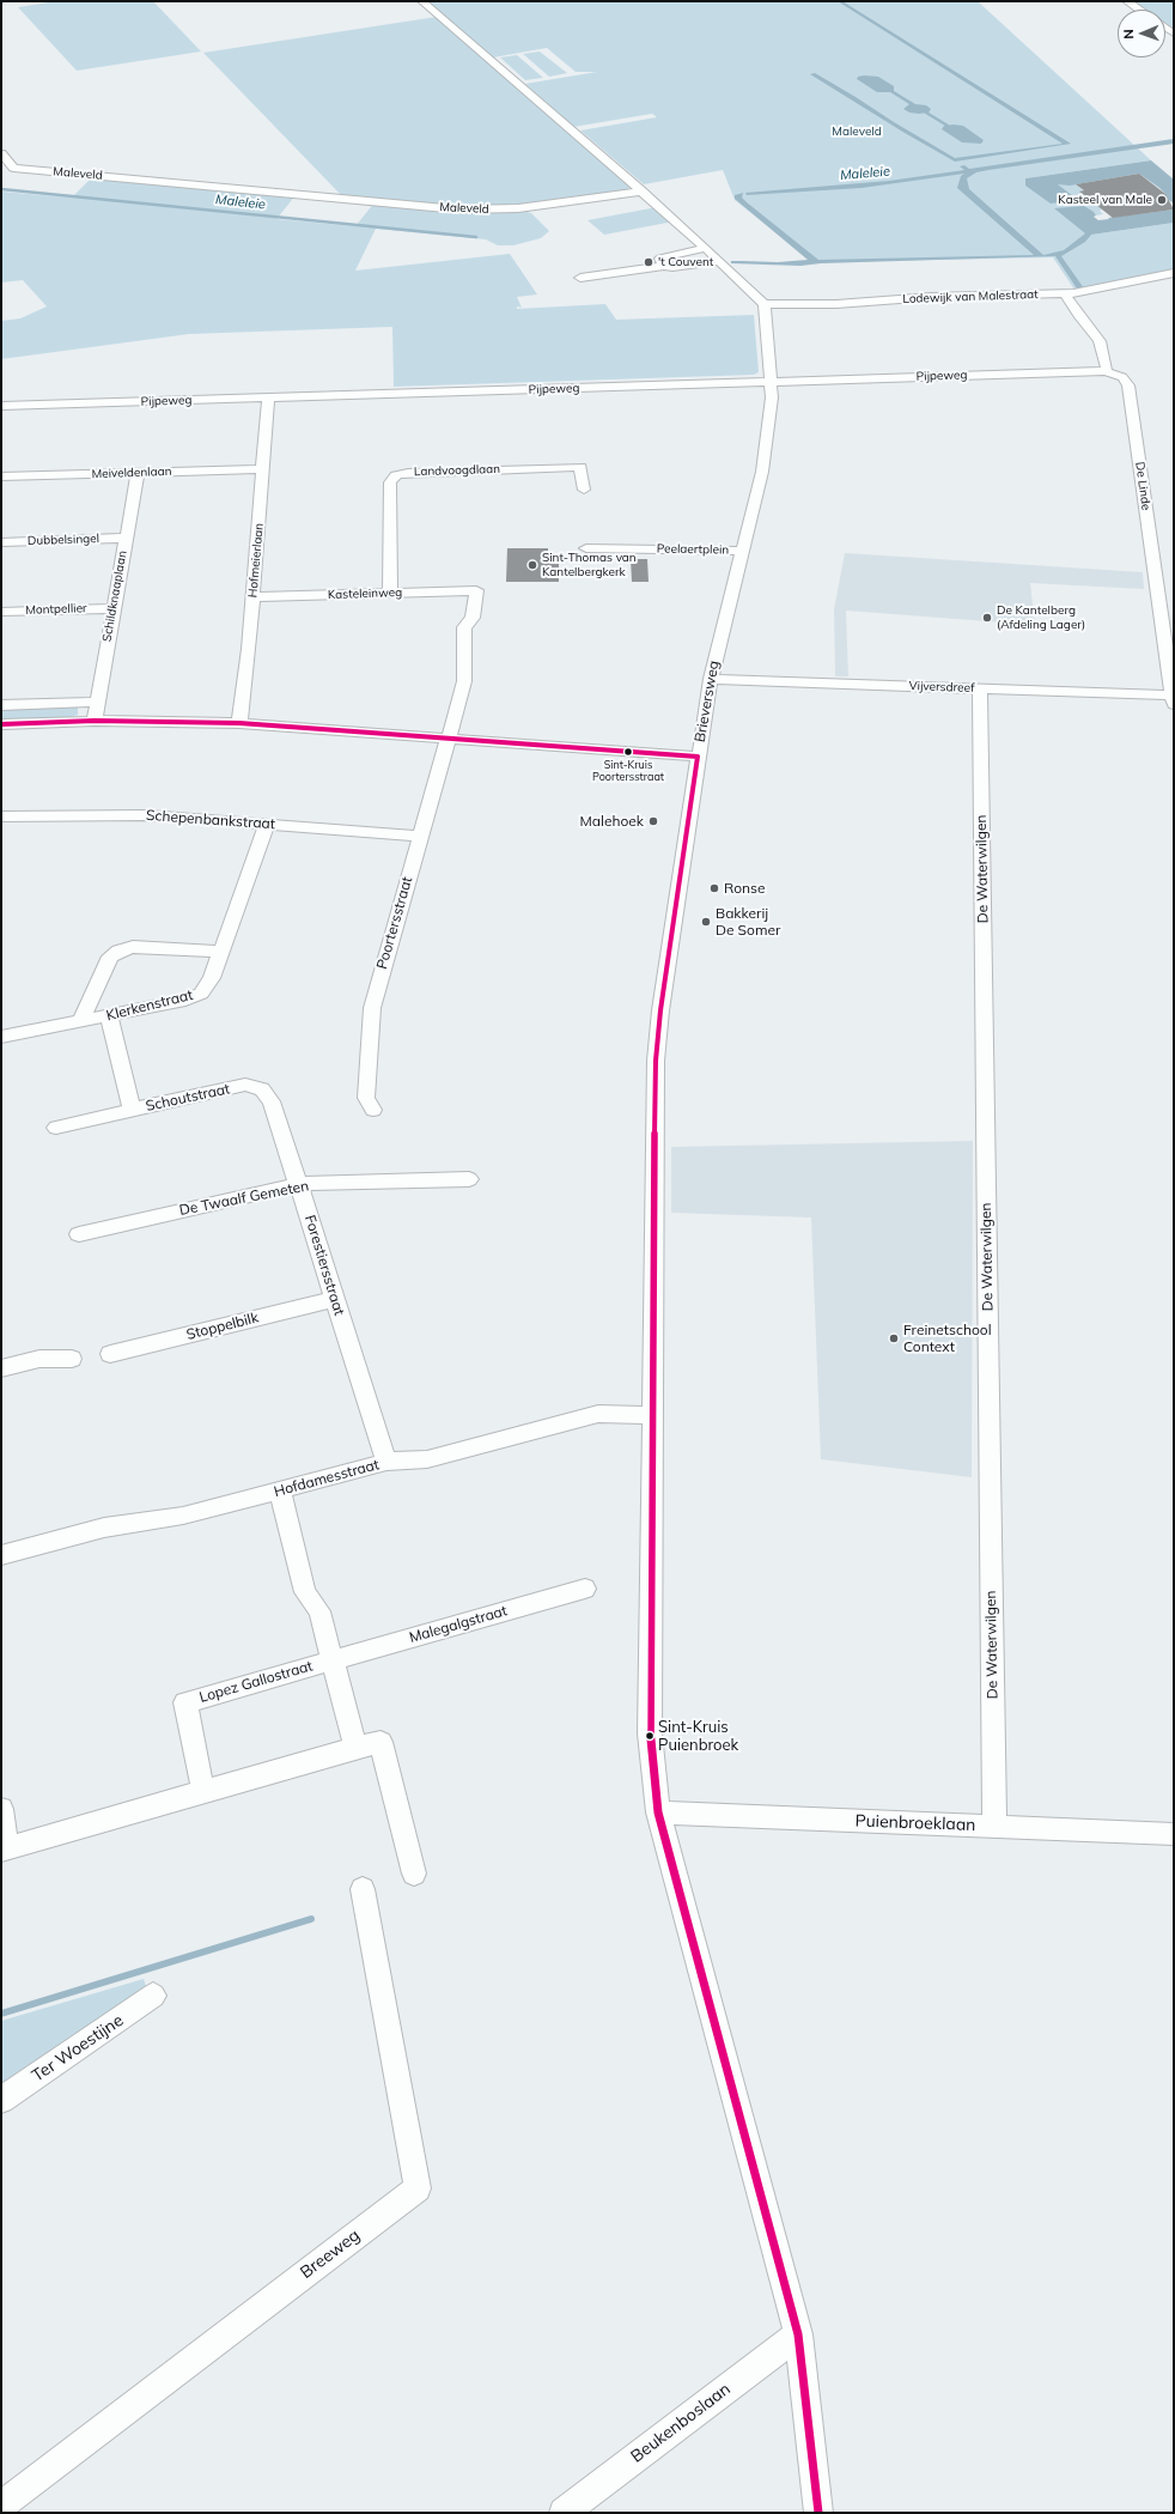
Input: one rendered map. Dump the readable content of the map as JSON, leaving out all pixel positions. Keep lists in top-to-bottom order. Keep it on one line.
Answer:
{"streets":{"street":["Maleveld","Lodewijk van Malestraat","Pijpeweg","Landvoogdlaan","Meiveldenlaan","De Linde","Dubbelsingel","Peelaertplein","Hofmeierlaan","Kasteleinweg","Schildknaaplaan","Montpellier","Vijversdreef","Brieversweg","Schepenbankstraat","De Waterwilgen","Poortersstraat","Klerkenstraat","Schoutstraat","De Twaalf Gemeten","Forestiersstraat","Stoppelbilk","Hofdamesstraat","Malegalgstraat","Lopez Gallostraat","Puienbroeklaan","Ter Woestijne","Breeweg","Beukenboslaan"]},"crossings":[["Lodewijk van Malestraat","Brieversweg"],["Pijpeweg","De Linde"],["Pijpeweg","Hofmeierlaan"],["Pijpeweg","Brieversweg"],["Landvoogdlaan","Kasteleinweg"],["Meiveldenlaan","Hofmeierlaan"],["Meiveldenlaan","Schildknaaplaan"],["De Linde","Vijversdreef"],["Dubbelsingel","Schildknaaplaan"],["Peelaertplein","Brieversweg"],["Hofmeierlaan","Kasteleinweg"],["Kasteleinweg","Poortersstraat"],["Schildknaaplaan","Montpellier"],["Vijversdreef","Brieversweg"],["Vijversdreef","De Waterwilgen"],["Brieversweg","Hofdamesstraat"],["Brieversweg","Puienbroeklaan"],["Brieversweg","Beukenboslaan"],["Schepenbankstraat","Poortersstraat"],["Schepenbankstraat","Klerkenstraat"],["De Waterwilgen","Puienbroeklaan"],["Klerkenstraat","Schoutstraat"],["Schoutstraat","Forestiersstraat"],["De Twaalf Gemeten","Forestiersstraat"],["Forestiersstraat","Stoppelbilk"],["Forestiersstraat","Hofdamesstraat"],["Hofdamesstraat","Lopez Gallostraat"],["Malegalgstraat","Lopez Gallostraat"]],"water":["Maleleie"],"parks":["Maleveld"],"places":["Kasteel van Male","'t Couvent","Sint-Thomas van Kantelbergkerk","De Kantelberg (Afdeling Lager)","Sint-Kruis Poortersstraat","Malehoek","Ronse","Bakkerij De Somer","Freinetschool Context","Sint-Kruis Puienbroek"],"north":"left"}
